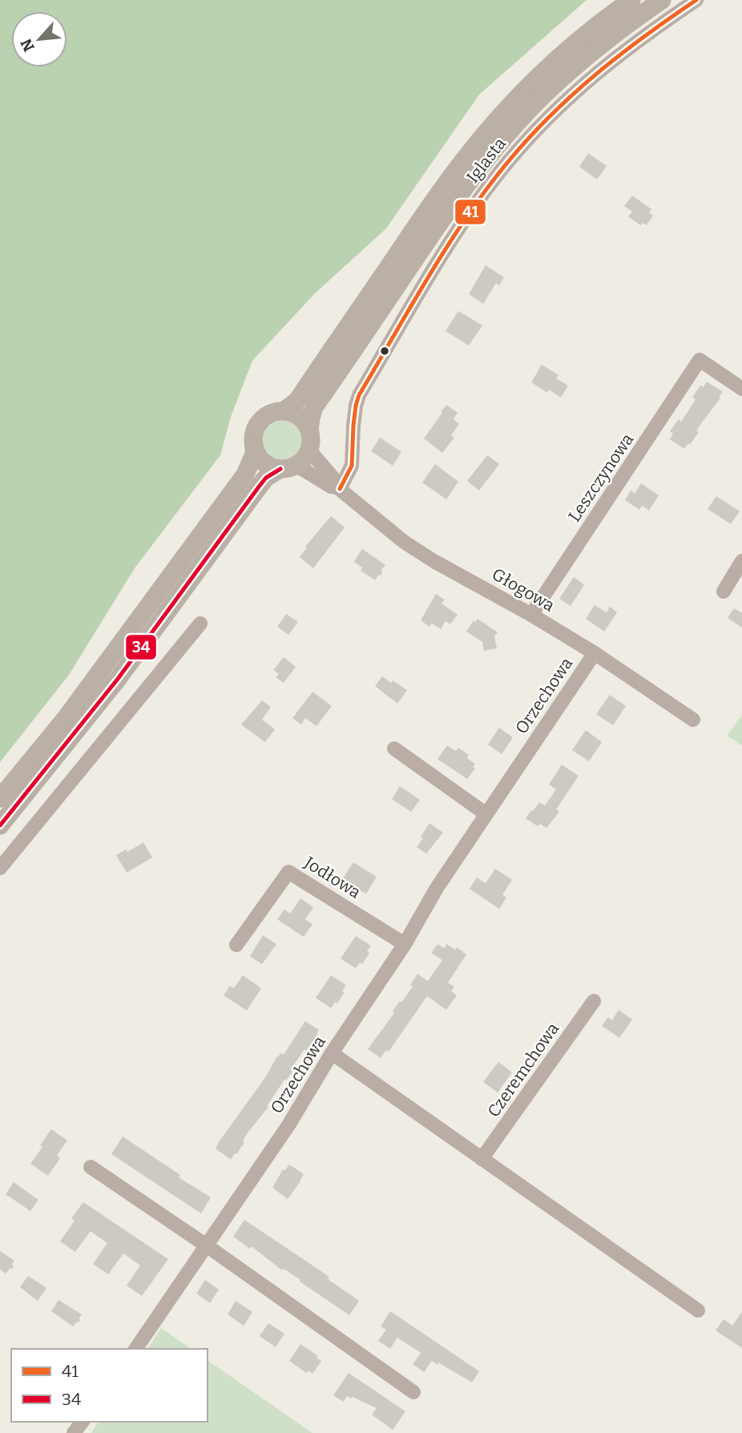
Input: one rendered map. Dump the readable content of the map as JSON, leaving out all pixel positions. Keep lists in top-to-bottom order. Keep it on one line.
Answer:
{"streets":{"street":["Iglasta","Leszczynowa","Głogowa","Orzechowa","Jodłowa","Czeremchowa"]},"crossings":[["Iglasta","Głogowa"],["Leszczynowa","Głogowa"],["Głogowa","Orzechowa"],["Orzechowa","Jodłowa"]],"lines":["transit line 41","transit line 34"],"legend":["41","34"],"north":"bottom left"}
